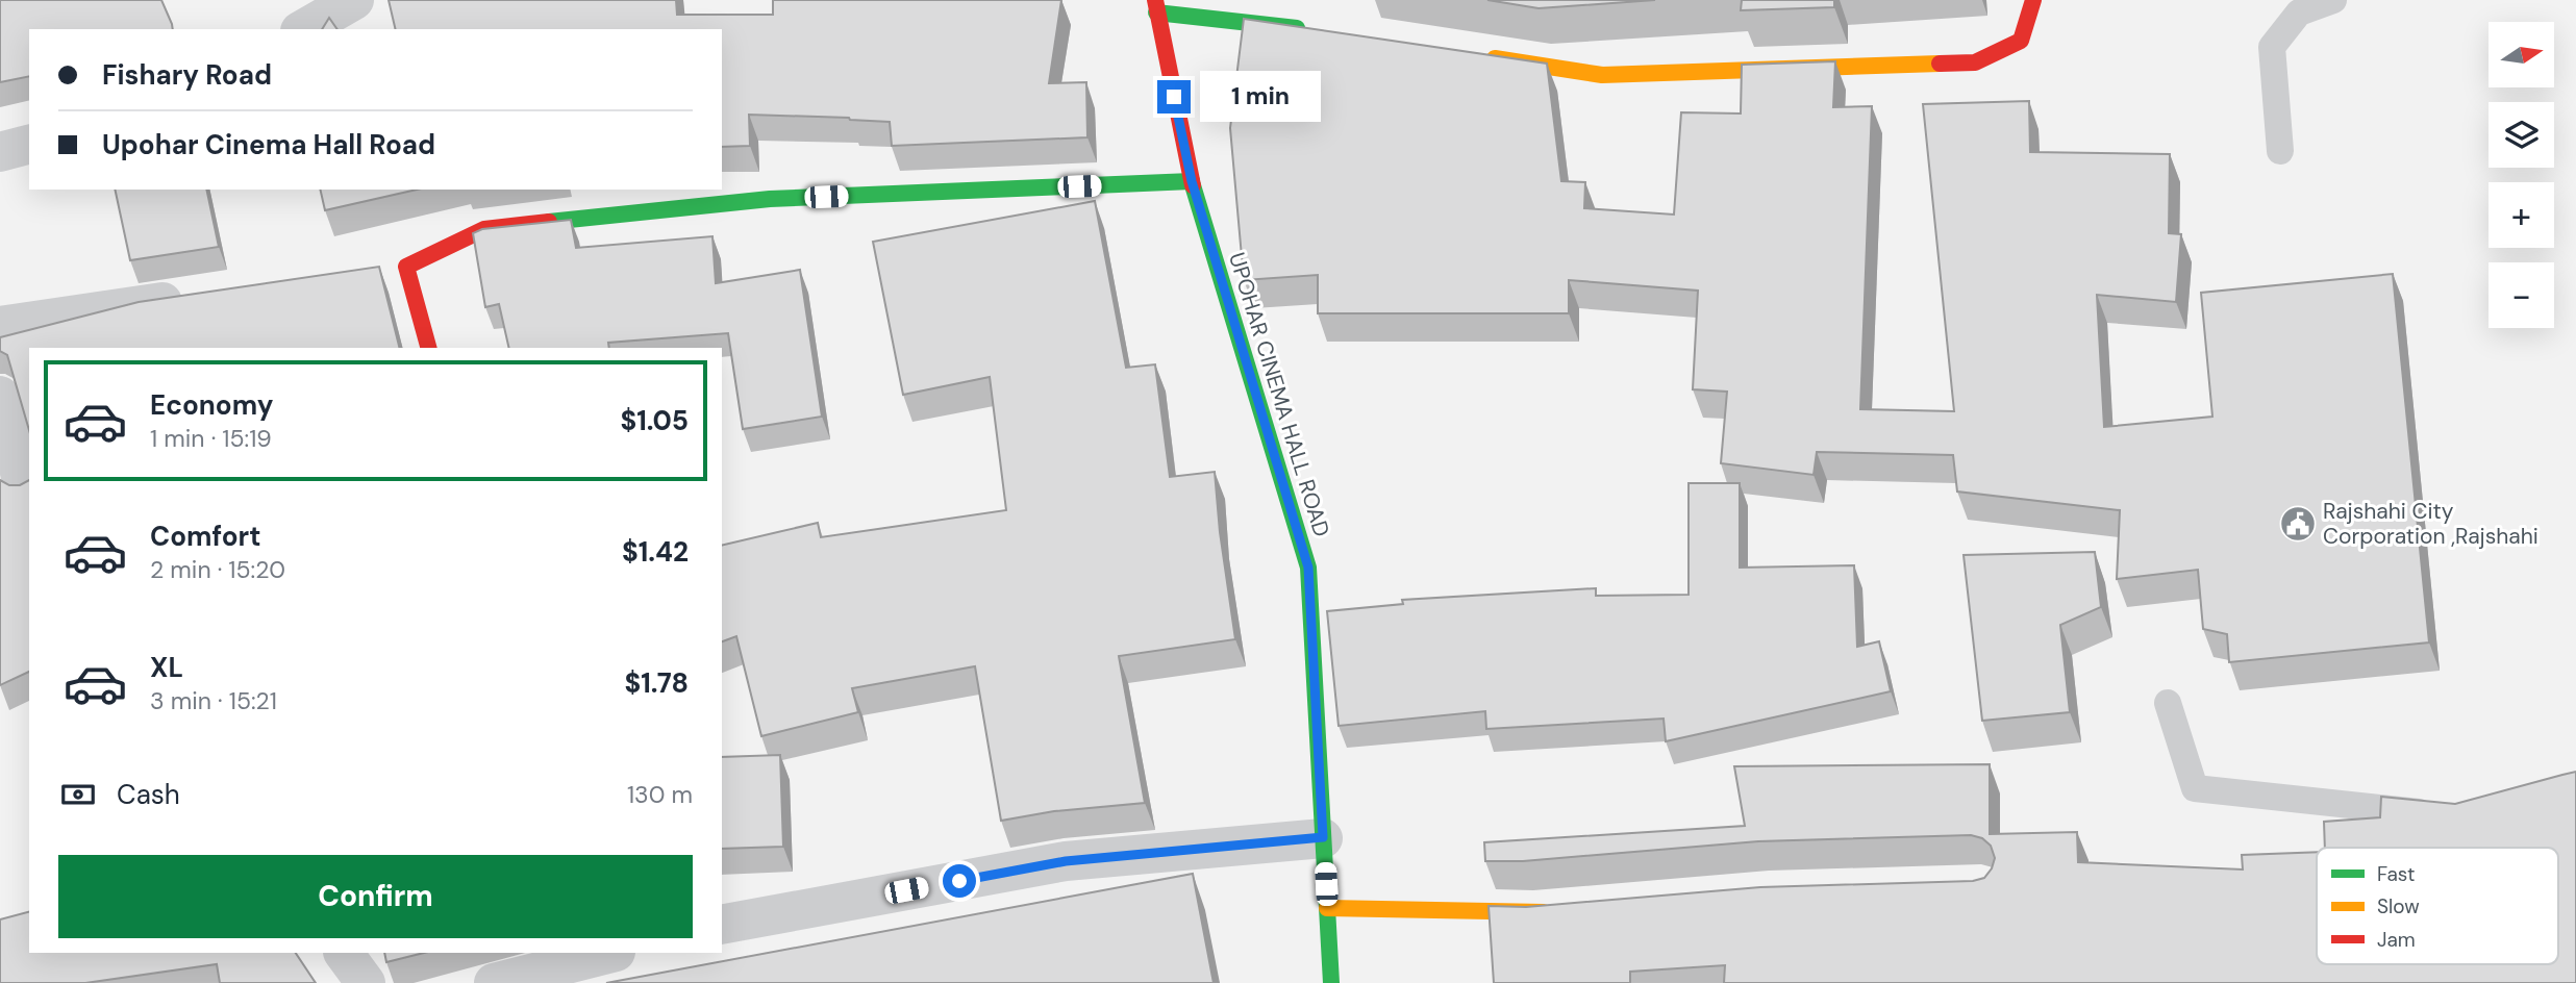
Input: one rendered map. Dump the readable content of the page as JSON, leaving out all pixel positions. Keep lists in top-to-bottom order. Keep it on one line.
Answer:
{"streets":{"street":["UPOHAR CINEMA HALL ROAD"]},"places":{"public building":["Rajshahi City Corporation ,Rajshahi"]},"legend":["Fast","Slow","Jam"],"north":"right","page":{"map_buttons":["+","−"],"banner":["Fishary Road","Upohar Cinema Hall Road"],"bubble":"1 min","list":[{"name":"Economy","note":"1 min · 15:19","value":"$1.05"},{"name":"Comfort","note":"2 min · 15:20","value":"$1.42"},{"name":"XL","note":"3 min · 15:21","value":"$1.78"}],"pay":["Cash","130 m"],"buttons":"Confirm"}}
